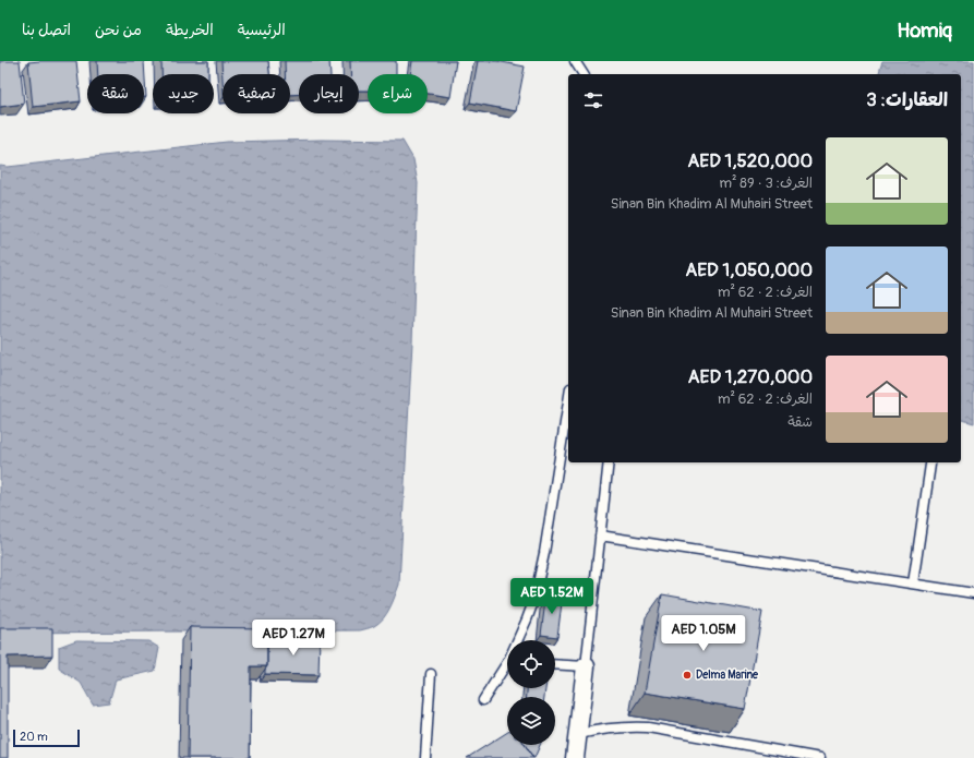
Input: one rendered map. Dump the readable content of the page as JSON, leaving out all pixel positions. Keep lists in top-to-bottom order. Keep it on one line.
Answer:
{"places":["Delma Marine"],"scale_bar":"20 m","page":{"header":"Homiq","nav":["الرئيسية","الخريطة","من نحن","اتصل بنا"],"chip":["شراء","إيجار","تصفية","جديد","شقة"],"heading":"العقارات: 3","list":[{"name":"AED 1,520,000","note":"الغرف: 3 · 89 m² · Sinan Bin Khadim Al Muhairi Street"},{"name":"AED 1,050,000","note":"الغرف: 2 · 62 m² · Sinan Bin Khadim Al Muhairi Street"},{"name":"AED 1,270,000","note":"الغرف: 2 · 62 m² · شقة"}],"price":["AED 1.52M","AED 1.05M","AED 1.27M"],"scale":"20 m"}}
